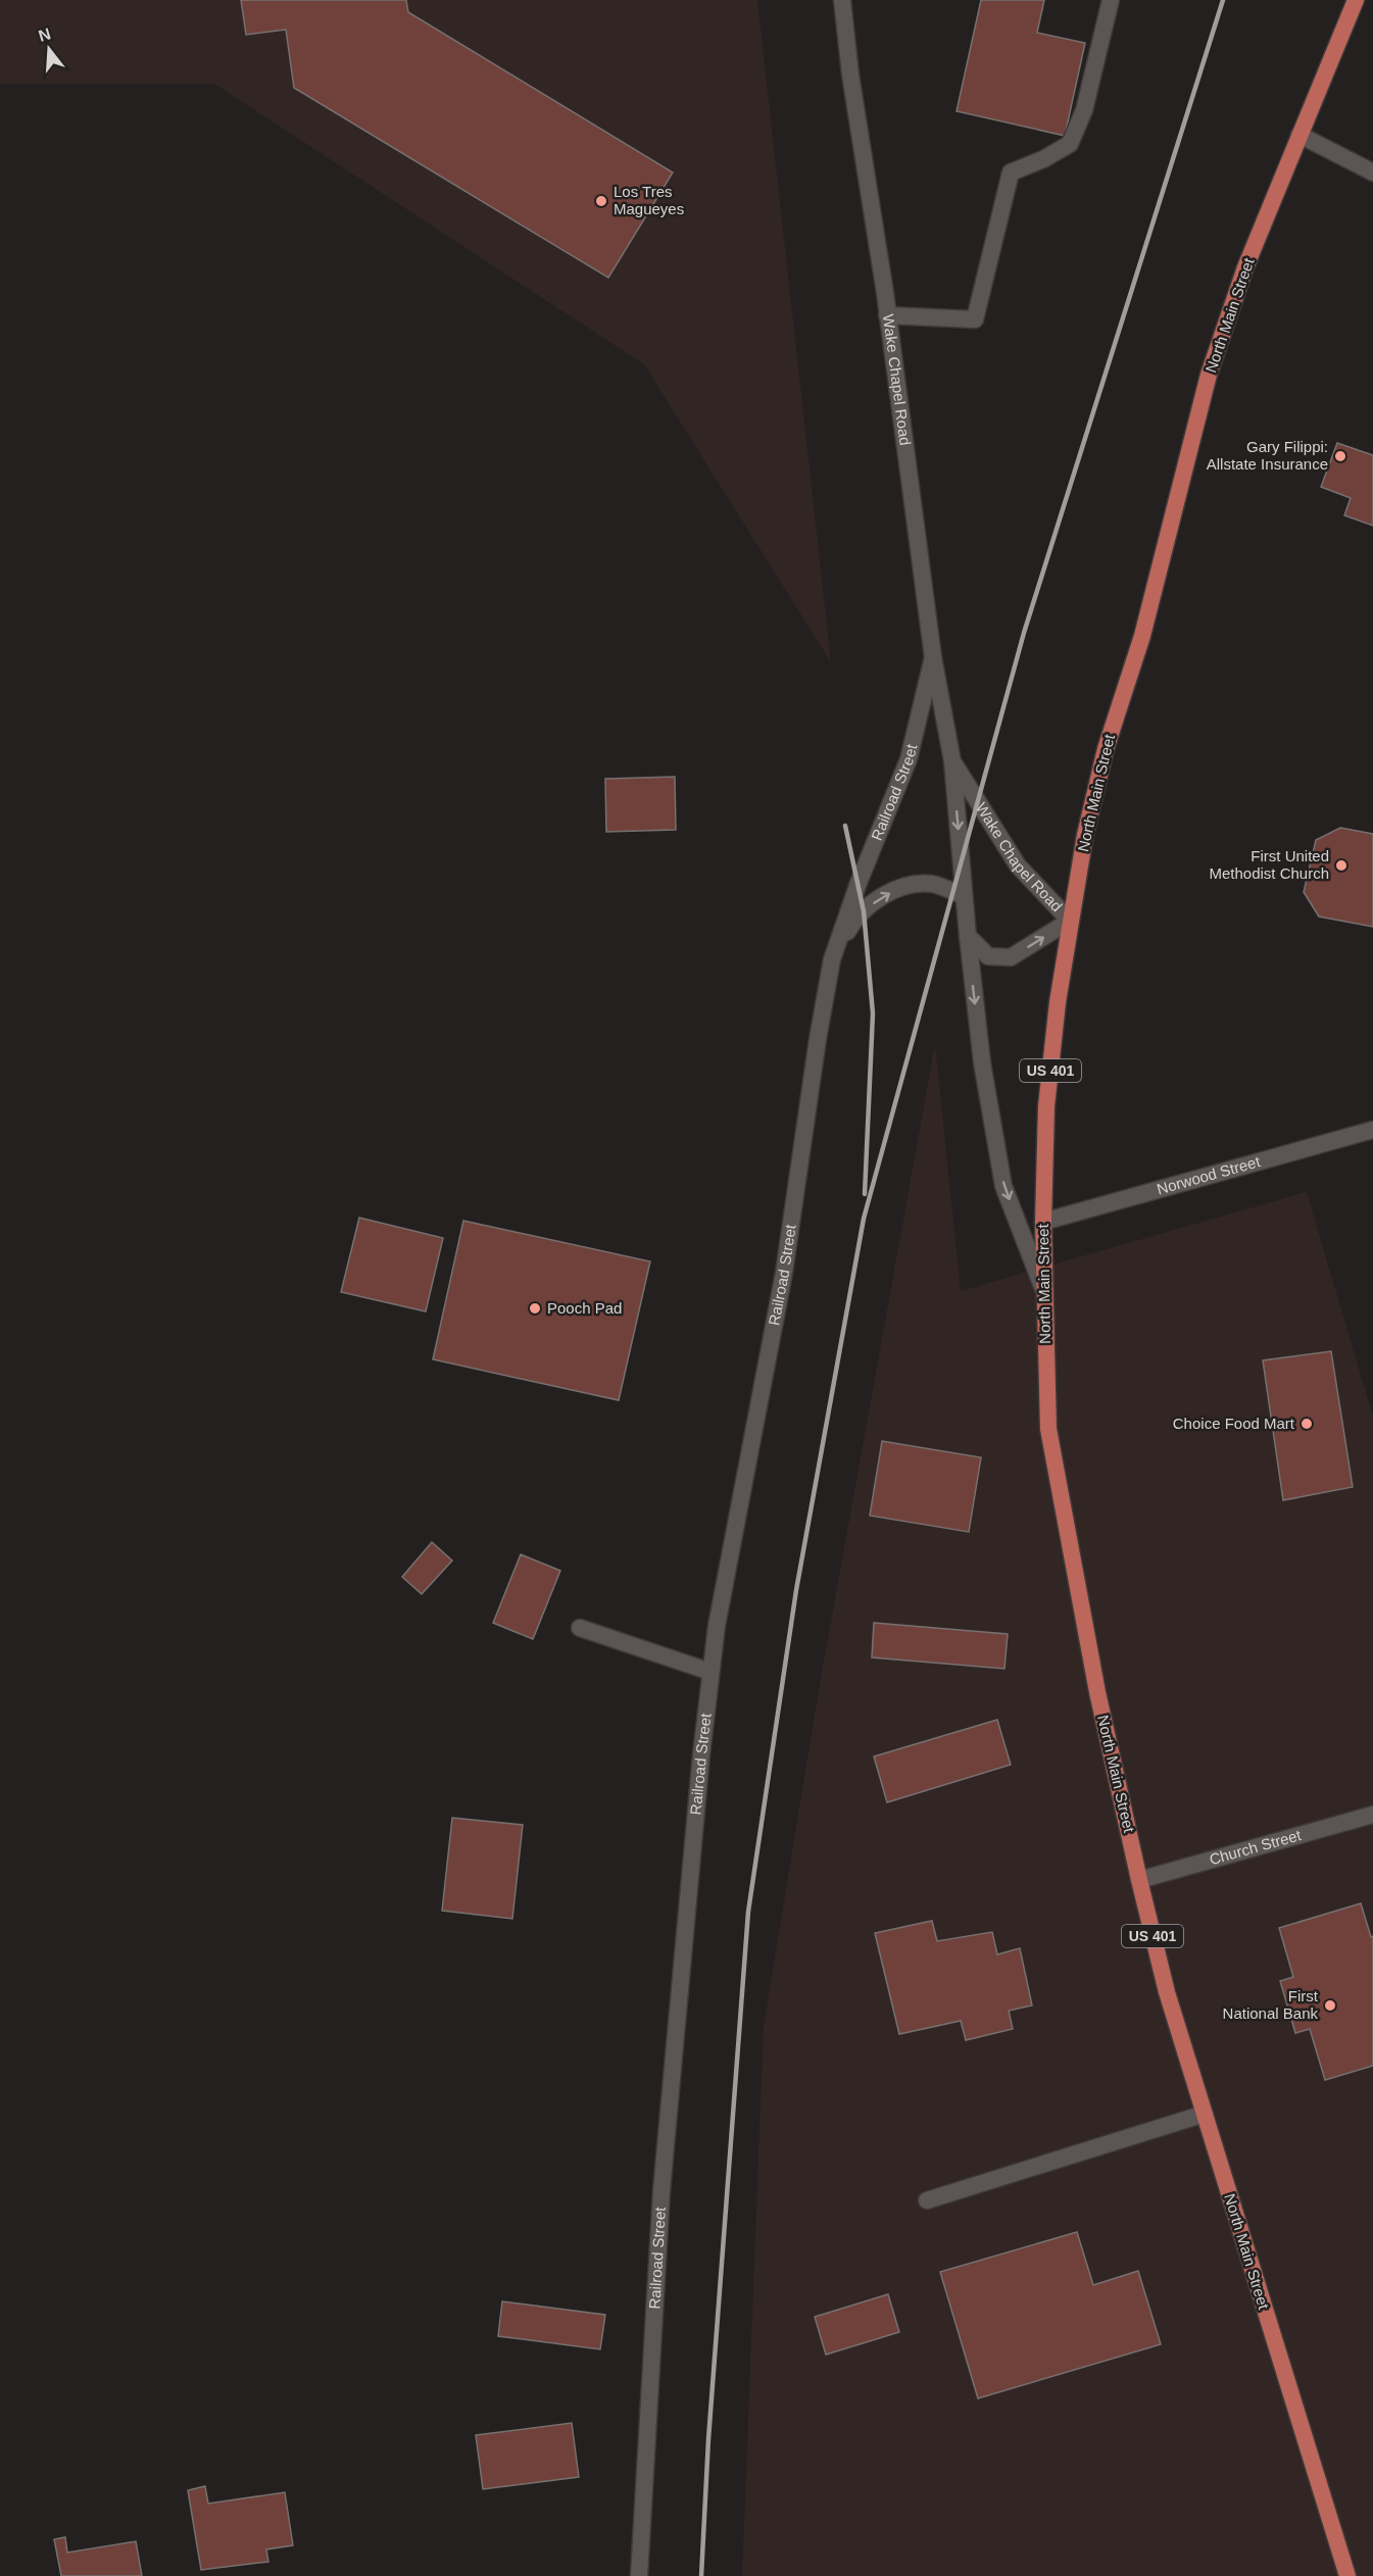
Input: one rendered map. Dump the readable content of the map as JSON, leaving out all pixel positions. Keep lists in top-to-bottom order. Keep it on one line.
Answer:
{"streets":{"main road":["North Main Street","US 401"],"street":["Wake Chapel Road","Railroad Street","Norwood Street","Church Street"]},"crossings":[["North Main Street","Wake Chapel Road"],["North Main Street","Norwood Street"],["North Main Street","Church Street"],["Wake Chapel Road","Railroad Street"]],"places":["Los Tres Magueyes","Gary Filippi: Allstate Insurance","First United Methodist Church","Pooch Pad","Choice Food Mart","First National Bank"],"north":"top"}
